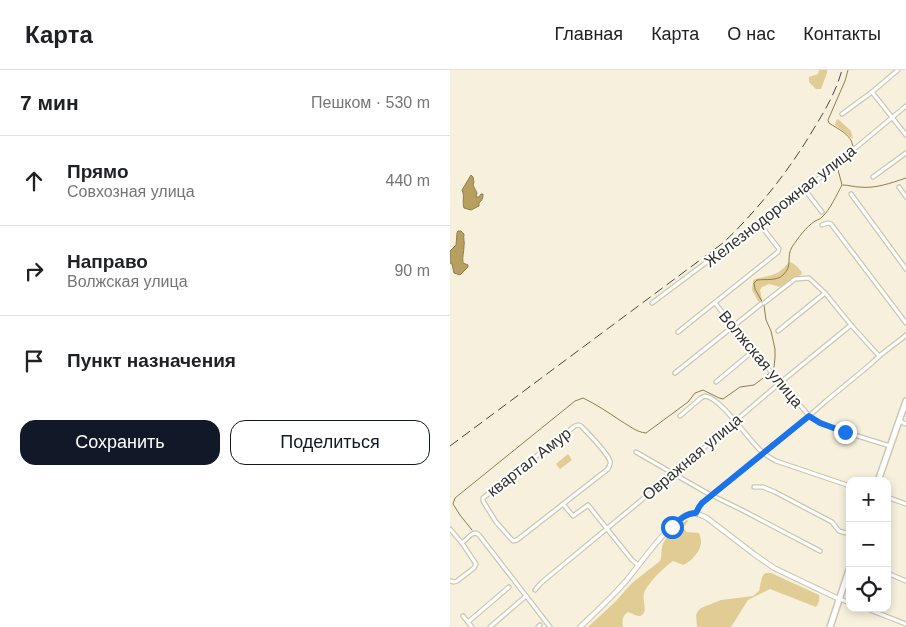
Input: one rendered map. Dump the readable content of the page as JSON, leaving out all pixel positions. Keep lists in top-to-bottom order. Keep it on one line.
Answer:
{"streets":{"street":["Железнодорожная улица","Волжская улица","Овражная улица","квартал Амур"]},"crossings":[["Волжская улица","Овражная улица"]],"page":{"header":"Карта","nav":["Главная","Карта","О нас","Контакты"],"heading":["7 мин","Пешком · 530 m"],"list":[["Прямо","Совхозная улица","440 m"],["Направо","Волжская улица","90 m"],"Пункт назначения"],"buttons":["Сохранить","Поделиться"],"map_buttons":["+","−"]}}
